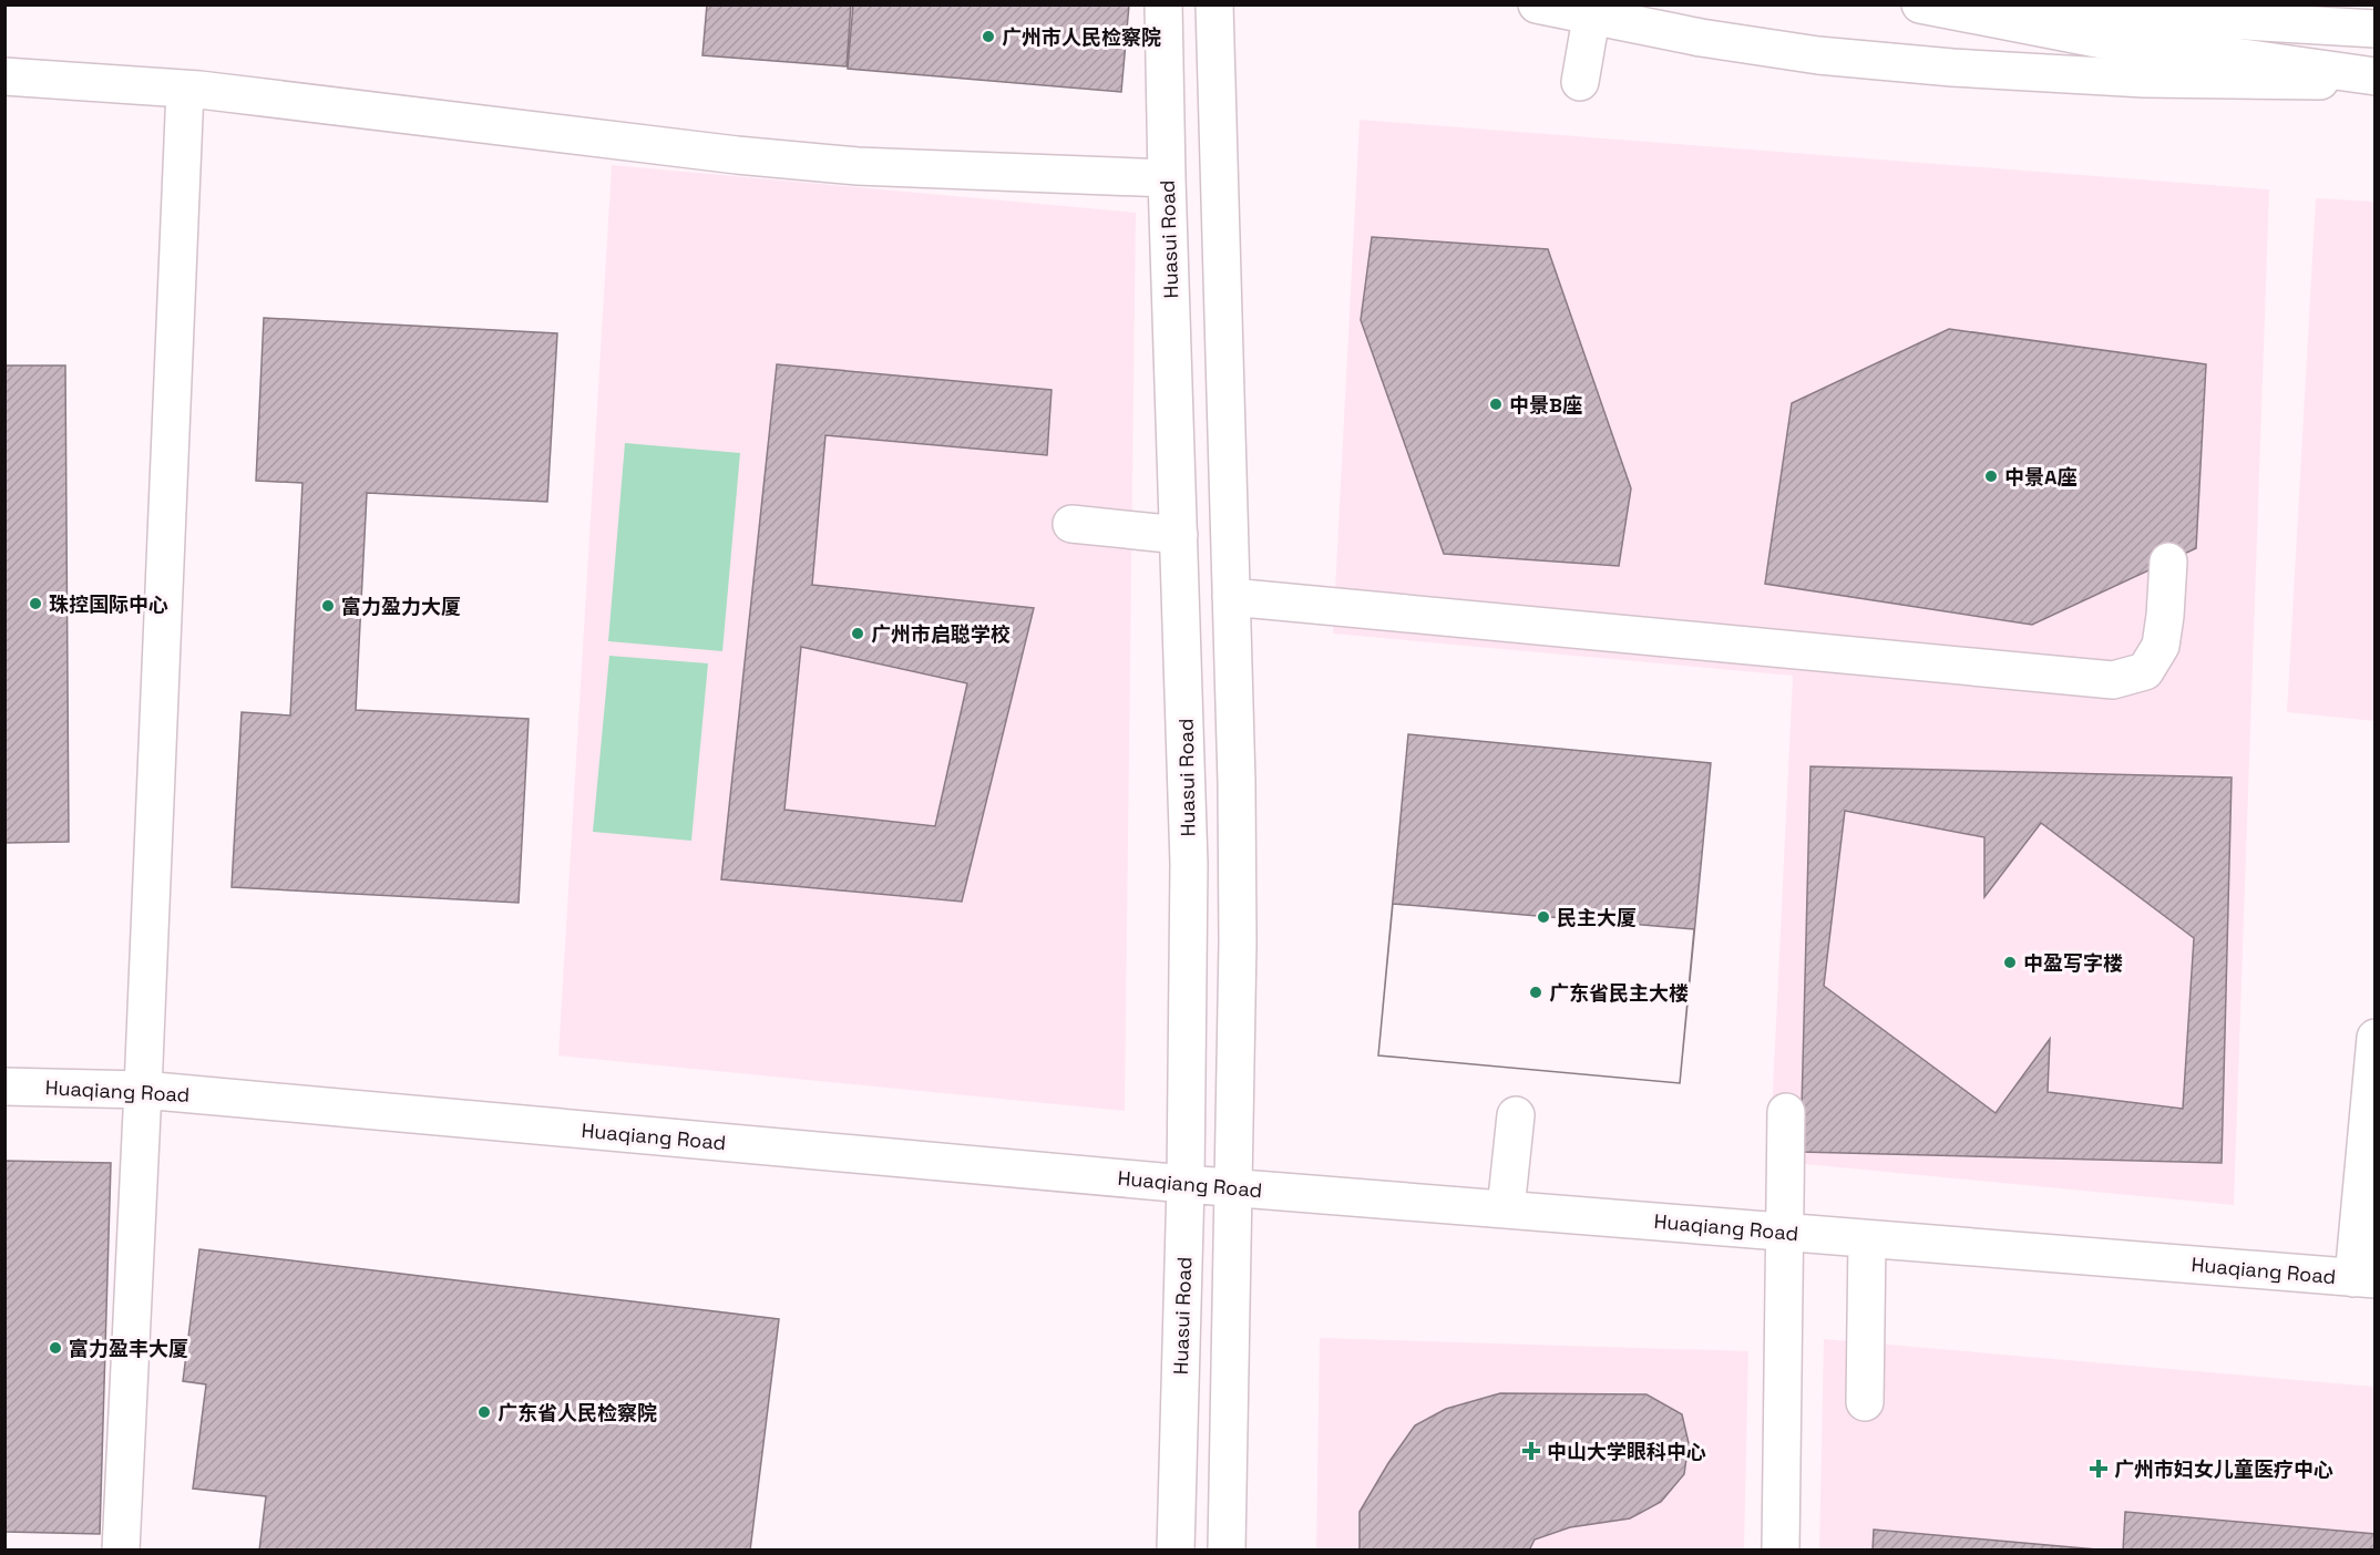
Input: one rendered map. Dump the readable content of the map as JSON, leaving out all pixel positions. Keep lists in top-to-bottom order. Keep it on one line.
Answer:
{"streets":{"main road":["Huasui Road","Huaqiang Road"]},"crossings":[["Huasui Road","Huaqiang Road"]],"places":{"other":["广州市人民检察院","中景B座","中景A座","珠控国际中心","富力盈力大厦","广州市启聪学校","民主大厦","中盈写字楼","广东省民主大楼","富力盈丰大厦","广东省人民检察院"],"health":["中山大学眼科中心","广州市妇女儿童医疗中心"]}}
